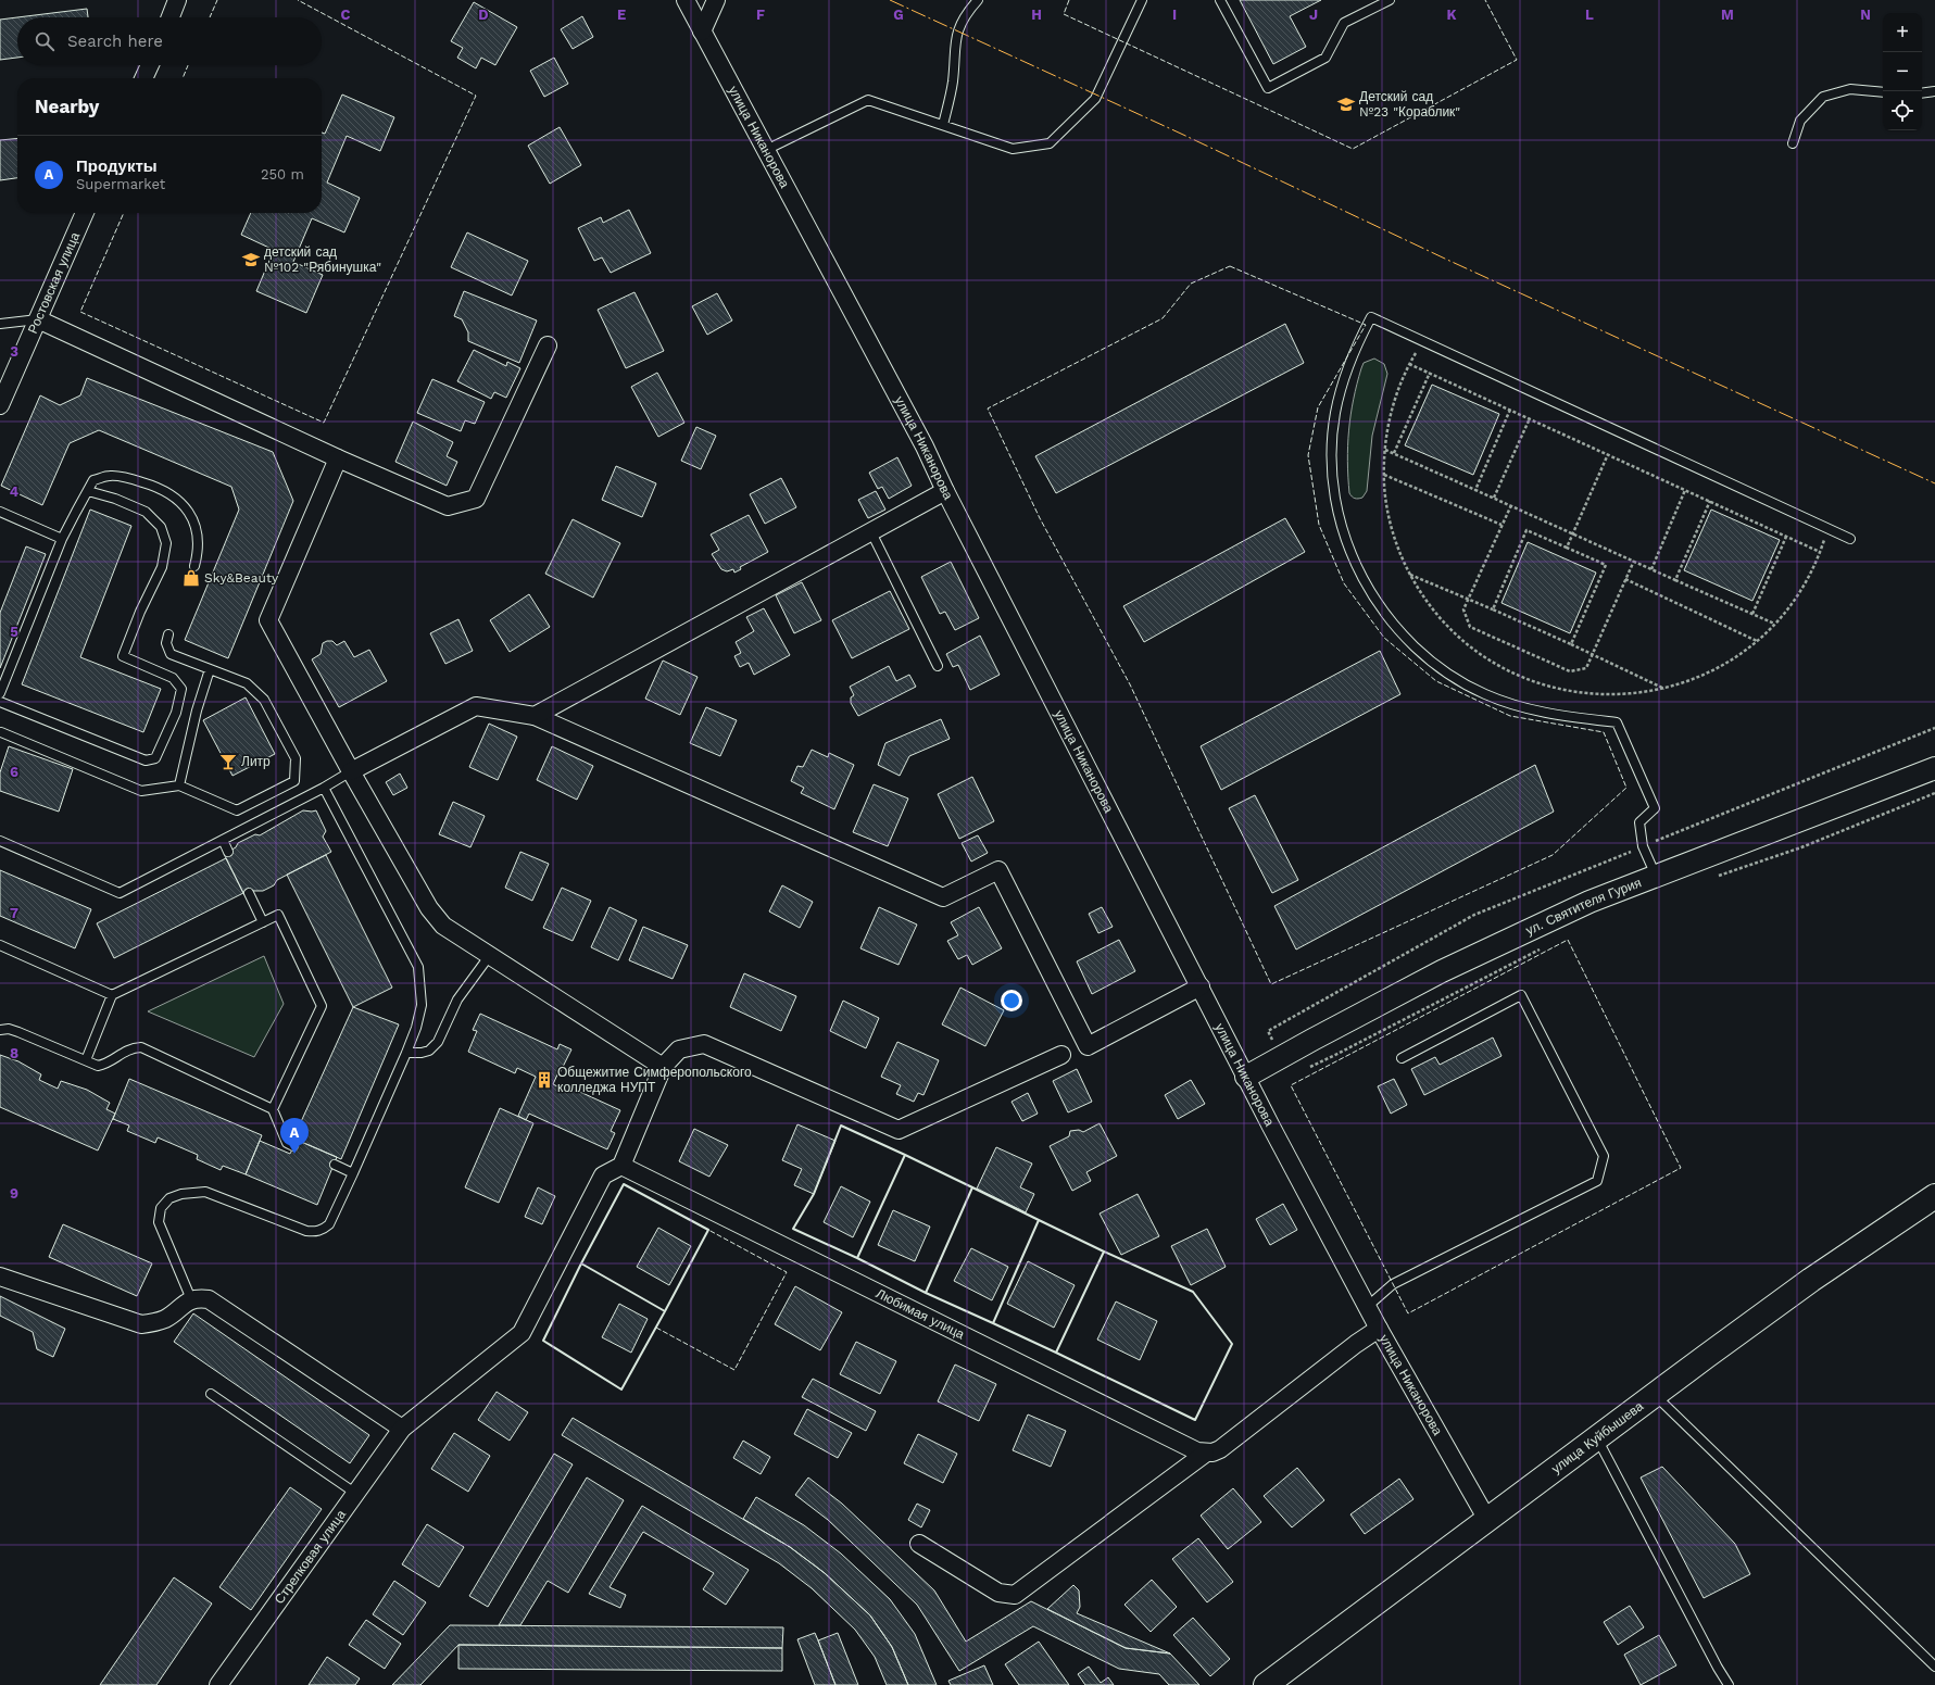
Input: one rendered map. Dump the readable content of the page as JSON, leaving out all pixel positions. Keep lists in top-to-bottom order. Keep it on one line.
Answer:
{"streets":{"main road":["улица Куйбышева"],"street":["улица Никанорова","Ростовская улица","ул. Святителя Гурия","Любимая улица","Стрелковая улица"]},"crossings":[["улица Никанорова","ул. Святителя Гурия"],["улица Никанорова","улица Куйбышева"],["Любимая улица","Стрелковая улица"]],"places":{"school or university":["Детский сад №23 \"Кораблик\"","детский сад №102 \"Рябинушка\""],"shop":["Sky&Beauty"],"bar":["Литр"],"building":["Общежитие Симферопольского колледжа НУПТ"]},"page":{"map_buttons":["+","−"],"search":"Search here","heading":"Nearby","list":[{"mark":"A","name":"Продукты","note":"Supermarket","value":"250 m"}],"pins":"A"},"grid":{"columns":["C","D","E","F","G","H","I","J","K","L","M","N"],"rows":["3","4","5","6","7","8","9"]}}
